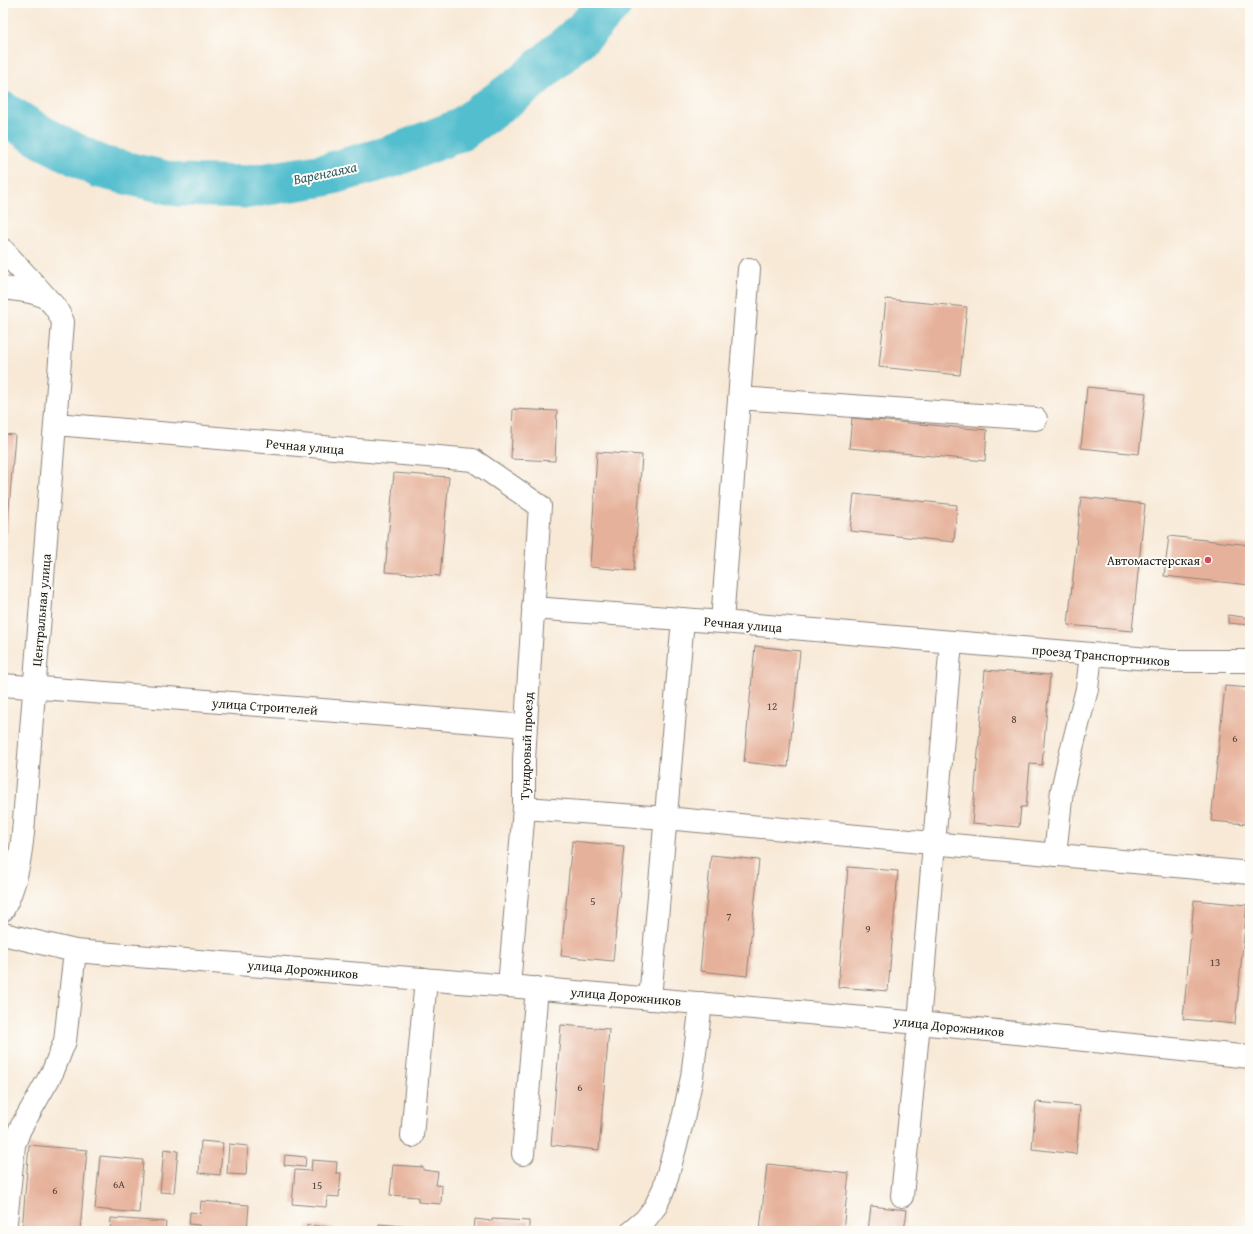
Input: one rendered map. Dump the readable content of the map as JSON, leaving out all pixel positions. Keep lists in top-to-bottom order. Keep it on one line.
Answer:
{"streets":{"street":["Речная улица","Центральная улица","проезд Транспортников","улица Строителей","Тундровый проезд","улица Дорожников"]},"crossings":[["Речная улица","Центральная улица"],["Речная улица","проезд Транспортников"],["Речная улица","Тундровый проезд"],["Центральная улица","улица Строителей"],["улица Строителей","Тундровый проезд"],["Тундровый проезд","улица Дорожников"]],"water":["Варенгаяха"],"places":["Автомастерская"],"house_numbers":["12","8","6","5","7","9","13","6","6А","15","6"]}
